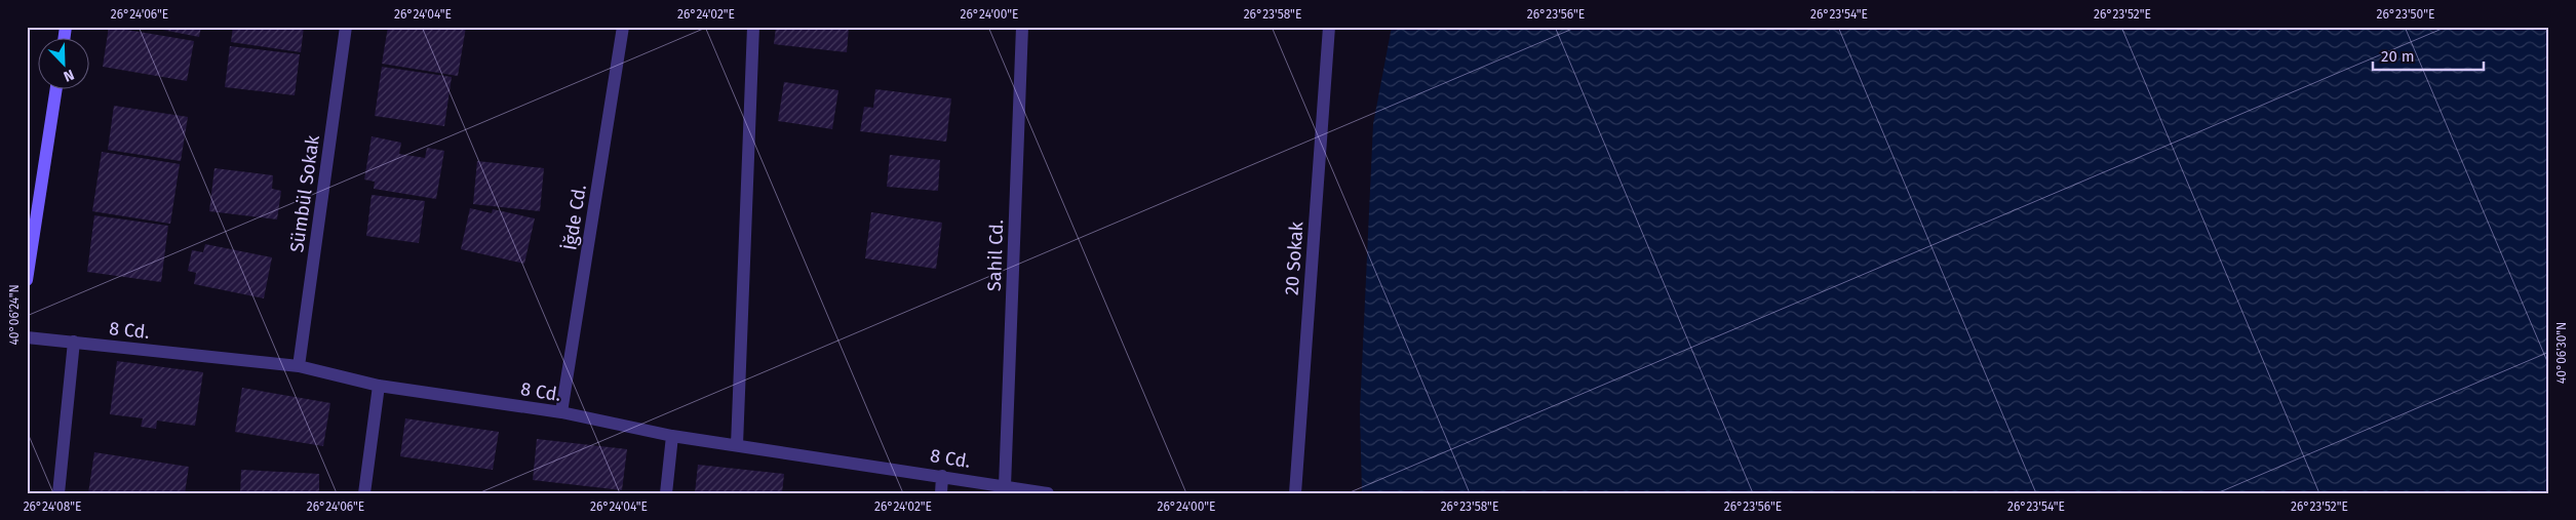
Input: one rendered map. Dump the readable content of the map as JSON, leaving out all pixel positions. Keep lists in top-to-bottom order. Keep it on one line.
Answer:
{"streets":{"street":["Sümbül Sokak","İğde Cd.","Sahil Cd.","20 Sokak","8 Cd."]},"crossings":[["Sümbül Sokak","8 Cd."],["İğde Cd.","8 Cd."],["Sahil Cd.","8 Cd."]],"scale_bar":"20 m","north":"bottom right","coordinates":["26°24'06\"E","26°24'04\"E","26°24'02\"E","26°24'00\"E","26°23'58\"E","26°23'56\"E","26°23'54\"E","26°23'52\"E","26°23'50\"E","40°06'24\"N","40°06'30\"N","26°24'08\"E"]}
